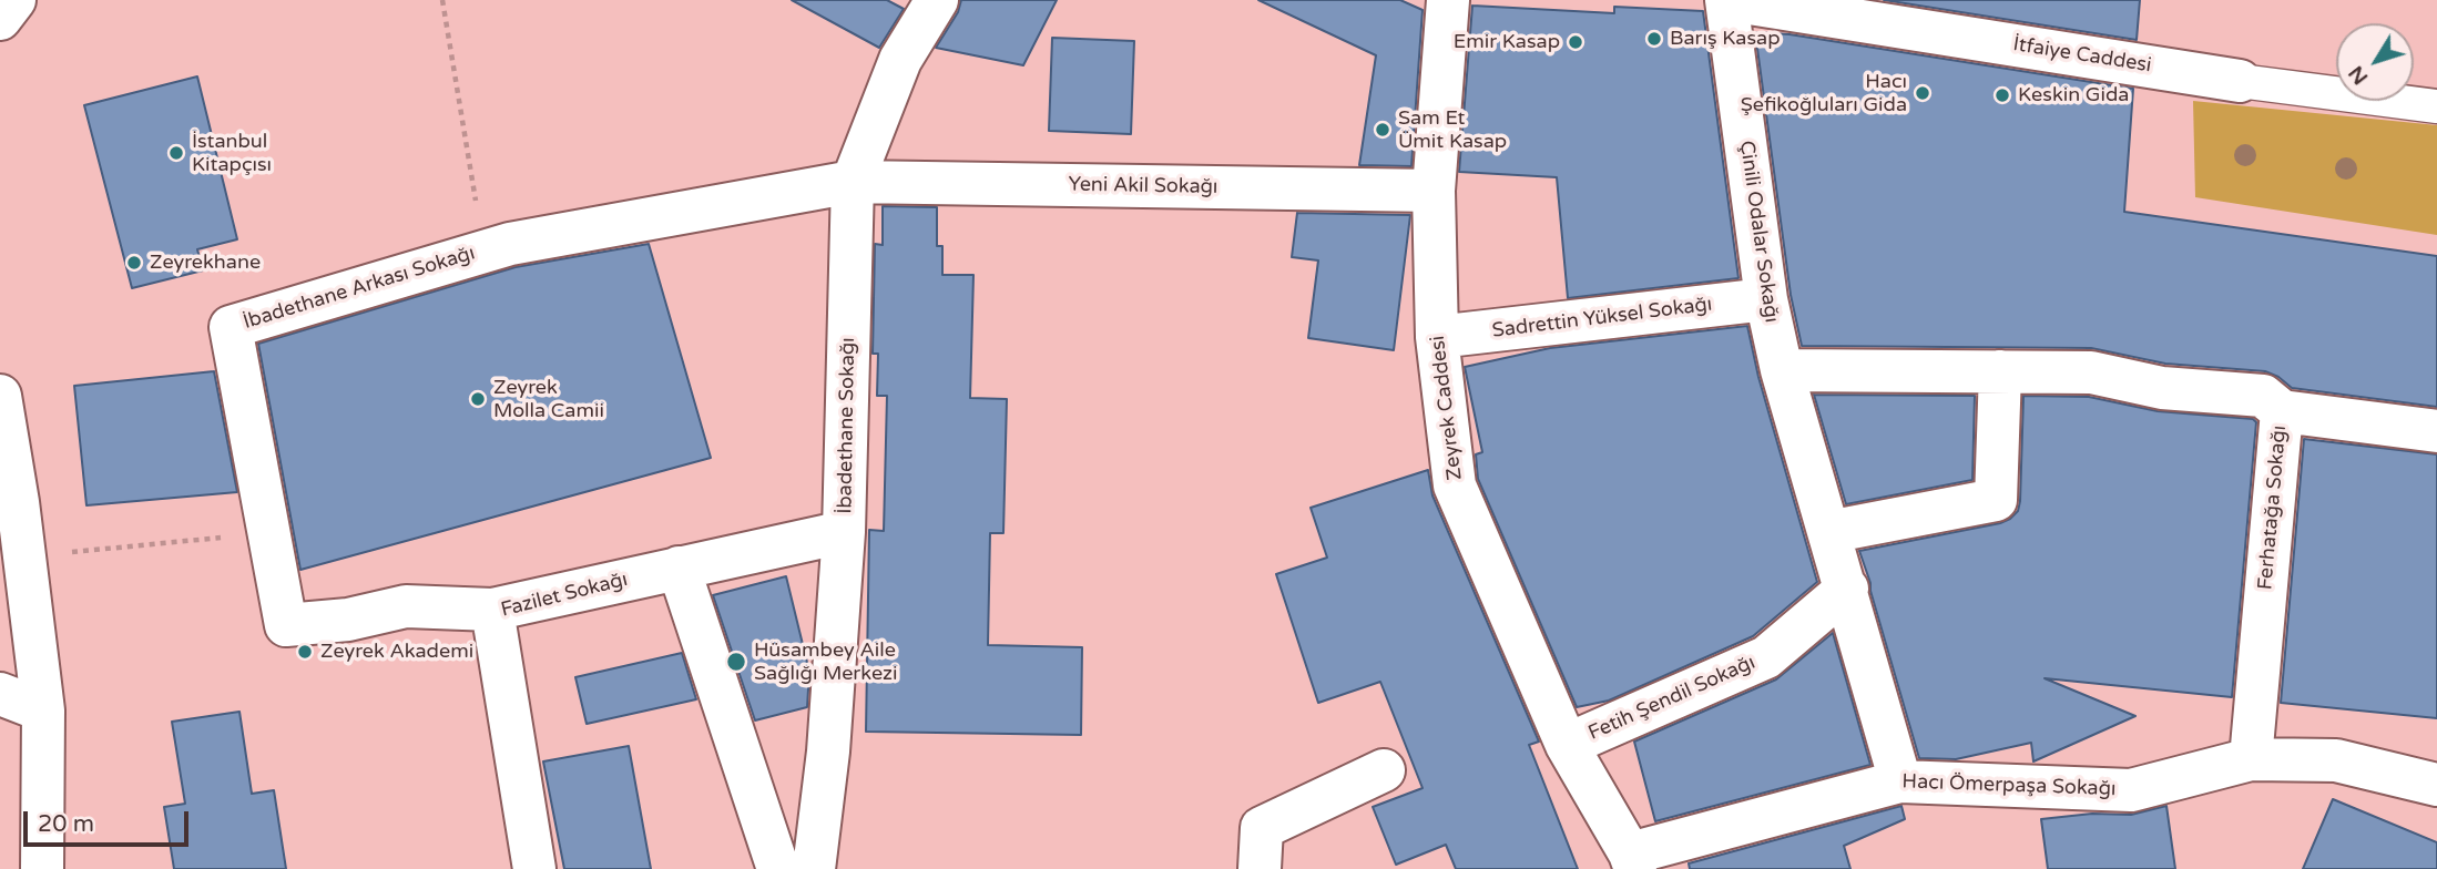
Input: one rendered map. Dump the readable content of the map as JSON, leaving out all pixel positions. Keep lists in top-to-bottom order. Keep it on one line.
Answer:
{"streets":{"street":["İtfaiye Caddesi","Yeni Akil Sokağı","Çinili Odalar Sokağı","İbadethane Arkası Sokağı","Sadrettin Yüksel Sokağı","Zeyrek Caddesi","İbadethane Sokağı","Ferhatağa Sokağı","Fazilet Sokağı","Fetih Şendil Sokağı","Hacı Ömerpaşa Sokağı"]},"crossings":[["İtfaiye Caddesi","Çinili Odalar Sokağı"],["Yeni Akil Sokağı","İbadethane Arkası Sokağı"],["Yeni Akil Sokağı","Zeyrek Caddesi"],["Yeni Akil Sokağı","İbadethane Sokağı"],["Çinili Odalar Sokağı","Sadrettin Yüksel Sokağı"],["İbadethane Arkası Sokağı","İbadethane Sokağı"],["İbadethane Arkası Sokağı","Fazilet Sokağı"],["Sadrettin Yüksel Sokağı","Zeyrek Caddesi"],["Zeyrek Caddesi","Fetih Şendil Sokağı"],["Zeyrek Caddesi","Hacı Ömerpaşa Sokağı"],["İbadethane Sokağı","Fazilet Sokağı"],["Ferhatağa Sokağı","Hacı Ömerpaşa Sokağı"]],"places":["Barış Kasap","Emir Kasap","Hacı Şefikoğluları Gida","Keskin Gida","Sam Et Ümit Kasap","İstanbul Kitapçısı","Zeyrekhane","Zeyrek Molla Camii","Zeyrek Akademi","Hüsambey Aile Sağlığı Merkezi"],"scale_bar":"20 m","north":"bottom left"}
